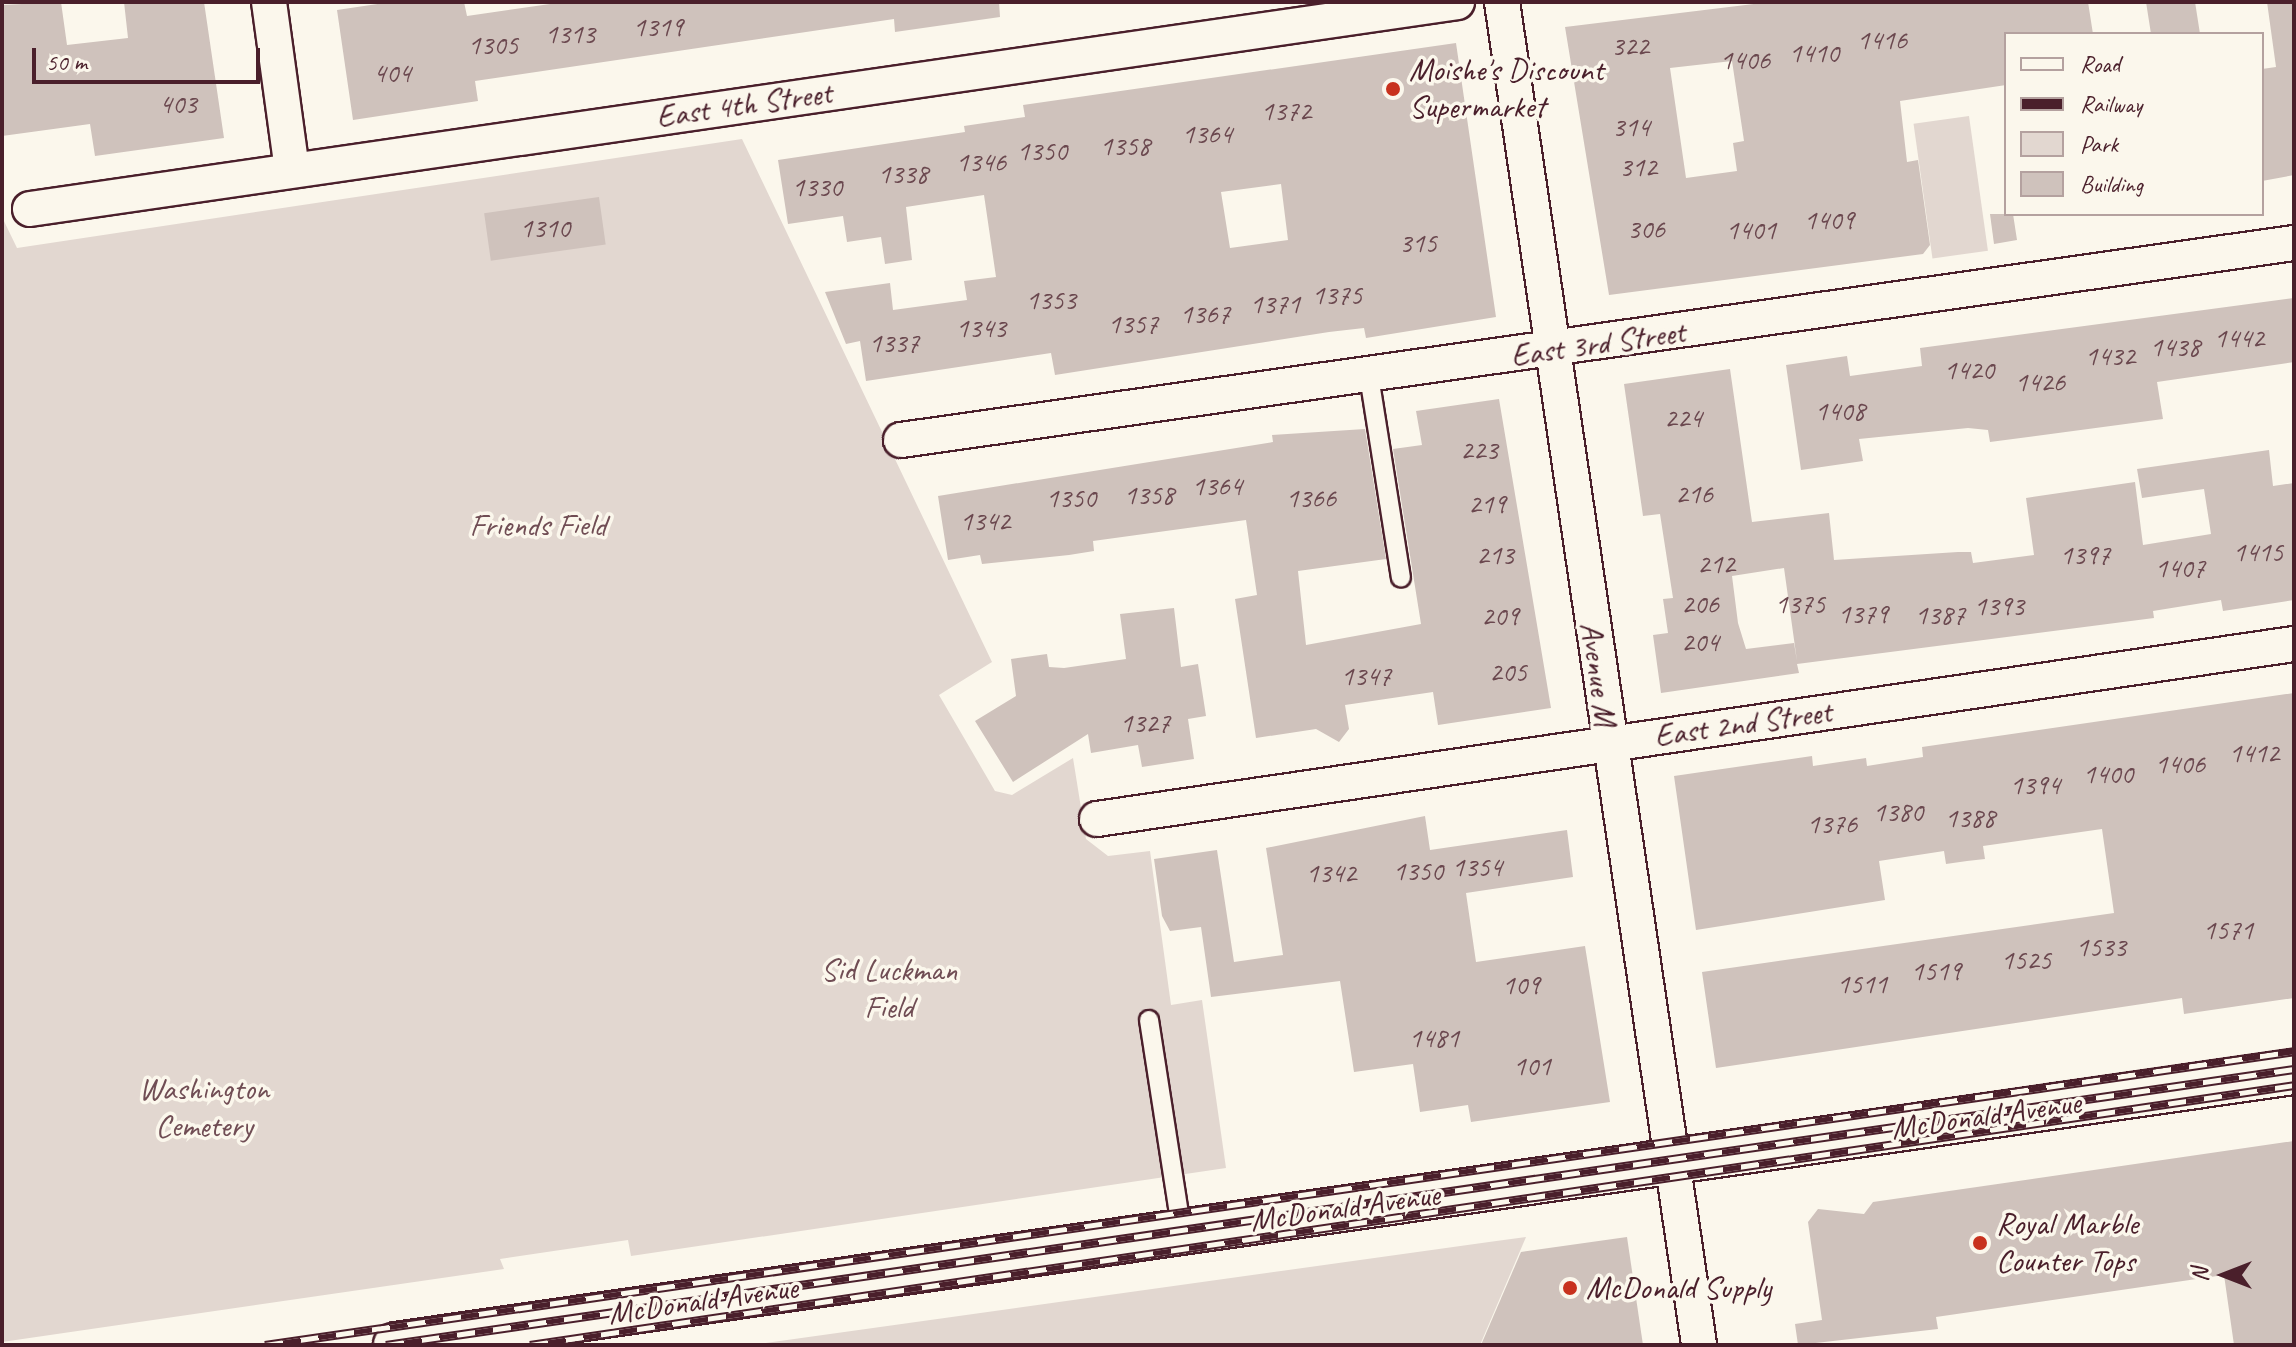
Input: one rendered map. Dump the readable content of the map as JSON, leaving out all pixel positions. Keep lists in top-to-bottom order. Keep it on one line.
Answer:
{"streets":{"main road":["McDonald Avenue"],"street":["East 4th Street","East 3rd Street","Avenue M","East 2nd Street"]},"crossings":[["East 3rd Street","Avenue M"],["Avenue M","East 2nd Street"],["Avenue M","McDonald Avenue"]],"parks":["Friends Field","Sid Luckman Field","Washington Cemetery"],"places":["Moishe's Discount Supermarket","Royal Marble Counter Tops","McDonald Supply"],"house_numbers":["1319","1313","1416","1305","322","1410","1406","404","403","1372","314","1364","1358","1350","1346","312","1338","1330","1409","1310","306","1401","315","1375","1353","1371","1367","1357","1343","1442","1337","1438","1432","1420","1426","1408","224","223","1364","216","1358","1350","1366","219","1342","1415","213","1397","212","1407","206","1375","1393","1379","1387","209","204","205","1347","1327","1412","1406","1400","1394","1380","1388","1376","1354","1350","1342","1571","1533","1525","1519","1511","109","1481","101"],"legend":["Road","Railway","Park","Building"],"scale_bar":"50 m","north":"left"}
